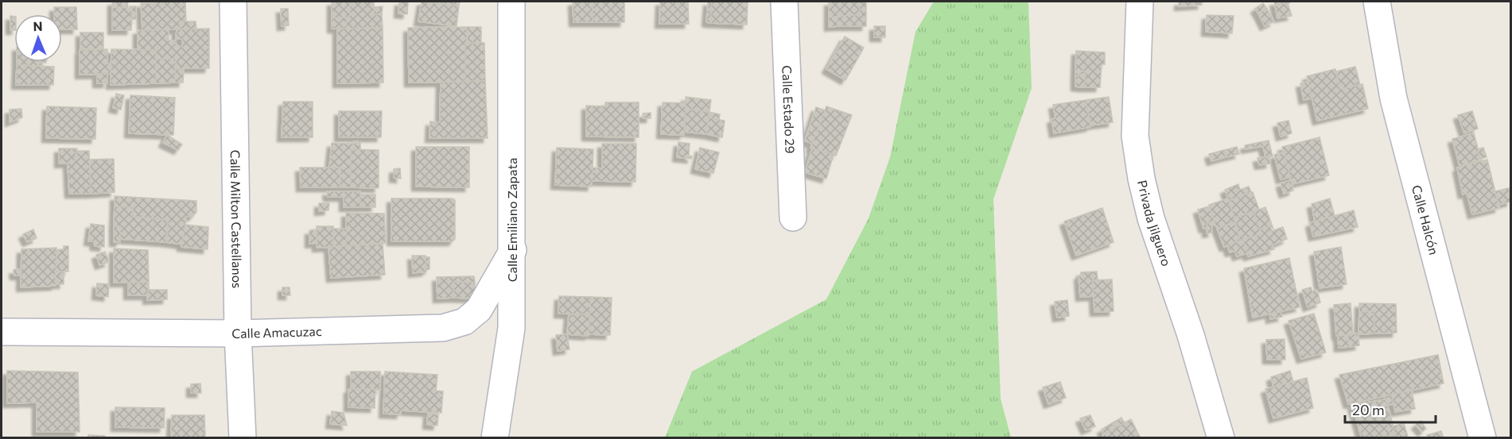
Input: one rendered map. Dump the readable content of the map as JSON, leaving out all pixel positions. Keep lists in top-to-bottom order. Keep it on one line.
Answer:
{"streets":{"street":["Calle Estado 29","Calle Milton Castellanos","Calle Emiliano Zapata","Calle Halcón","Privada Jilguero","Calle Amacuzac"]},"crossings":[["Calle Milton Castellanos","Calle Amacuzac"],["Calle Emiliano Zapata","Calle Amacuzac"]],"scale_bar":"20 m","north":"top"}
